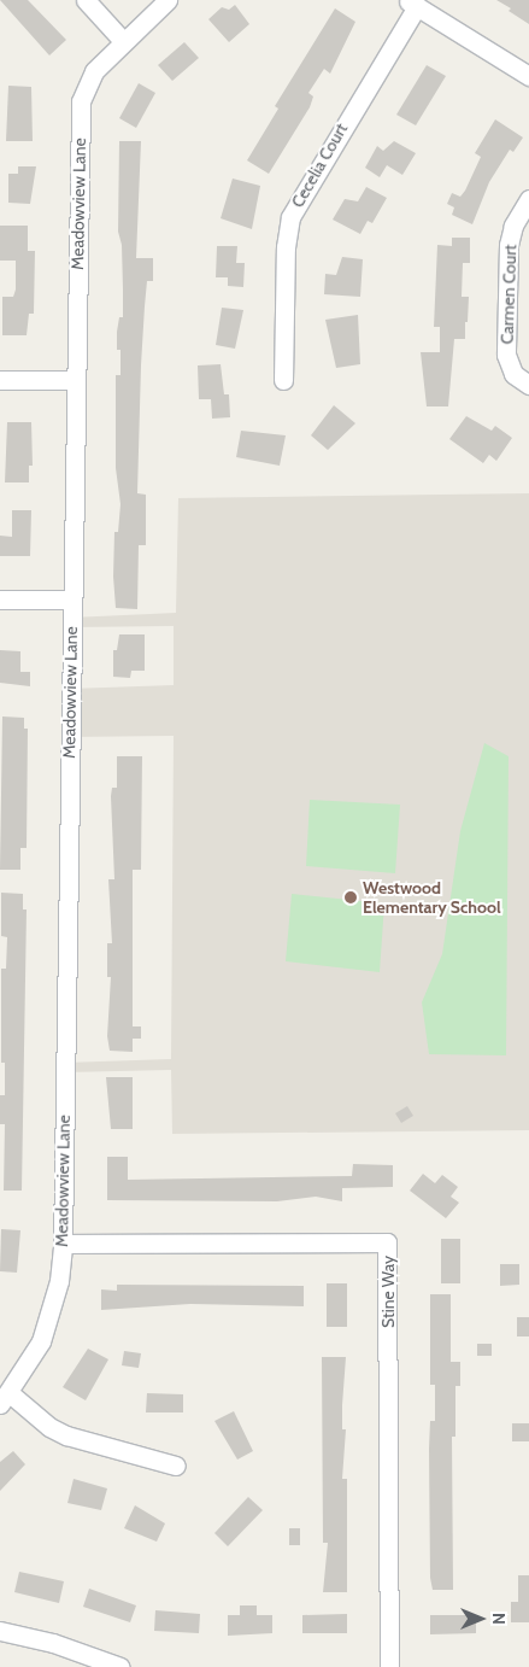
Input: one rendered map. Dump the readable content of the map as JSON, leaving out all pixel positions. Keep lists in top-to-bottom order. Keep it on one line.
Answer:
{"streets":{"street":["Cecelia Court","Meadowview Lane","Carmen Court","Stine Way"]},"crossings":[["Meadowview Lane","Stine Way"]],"places":["Westwood Elementary School"],"north":"right"}
